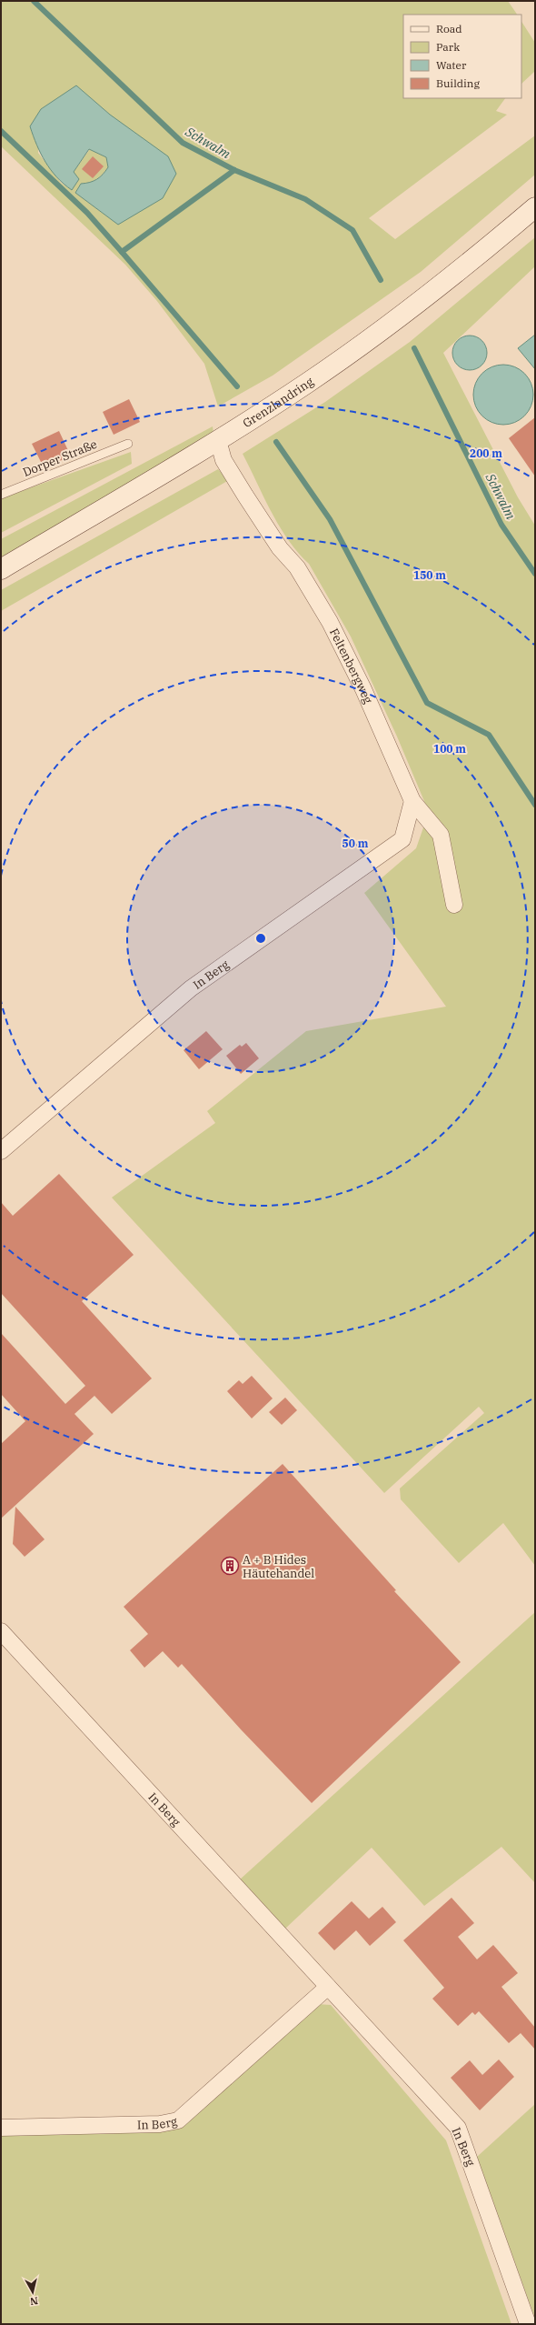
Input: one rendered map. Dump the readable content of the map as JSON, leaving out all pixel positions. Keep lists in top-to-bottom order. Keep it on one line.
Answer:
{"streets":{"main road":["Grenzlandring"],"street":["Feltenbergweg","In Berg"],"lane":["Dorper Straße"]},"crossings":[["Grenzlandring","Feltenbergweg"],["Feltenbergweg","In Berg"]],"water":["Schwalm"],"places":{"building":["A + B Hides Häutehandel"]},"legend":["Road","Park","Water","Building"],"north":"bottom","rings":["200 m","150 m","100 m","50 m"]}
